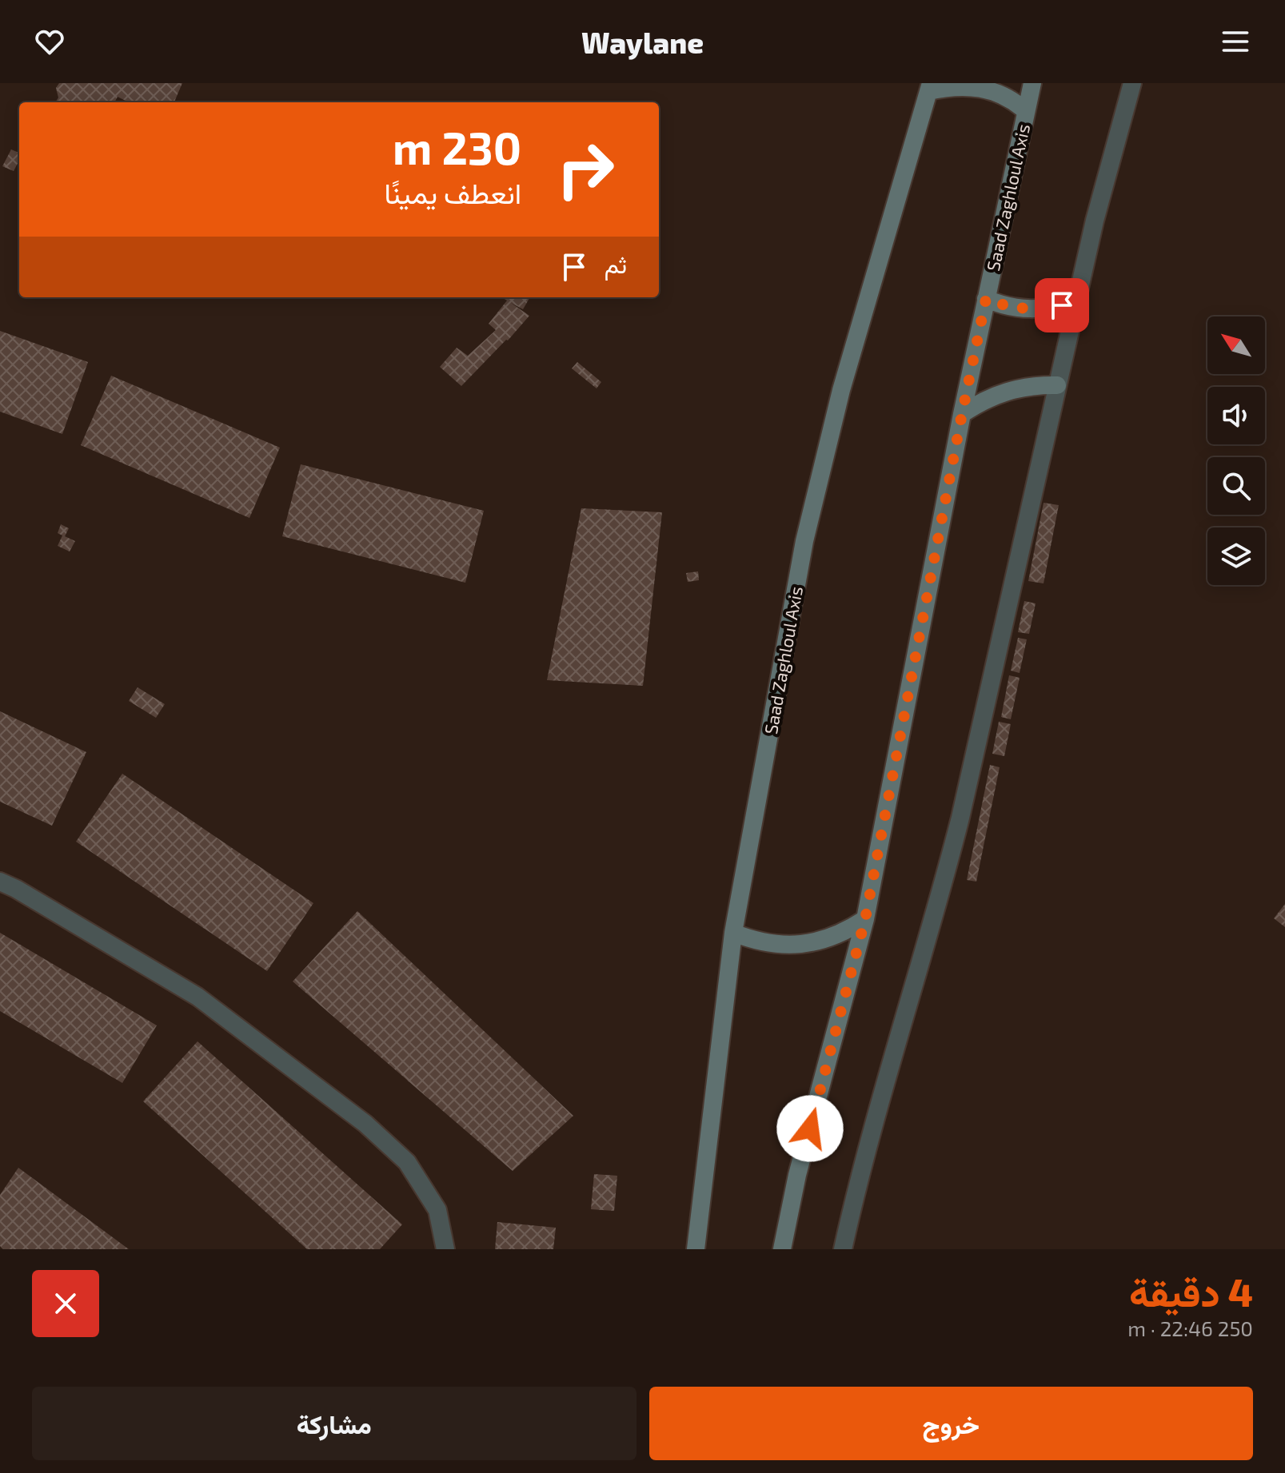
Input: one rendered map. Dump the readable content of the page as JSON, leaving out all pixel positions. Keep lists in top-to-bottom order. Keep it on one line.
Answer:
{"streets":{"main road":["Saad Zaghloul Axis"]},"north":"top left","page":{"header":"Waylane","turn":["230 m","انعطف يمينًا"],"then":"ثم","heading":["4 دقيقة","250 m · 22:46"],"buttons":["خروج","مشاركة"]}}
